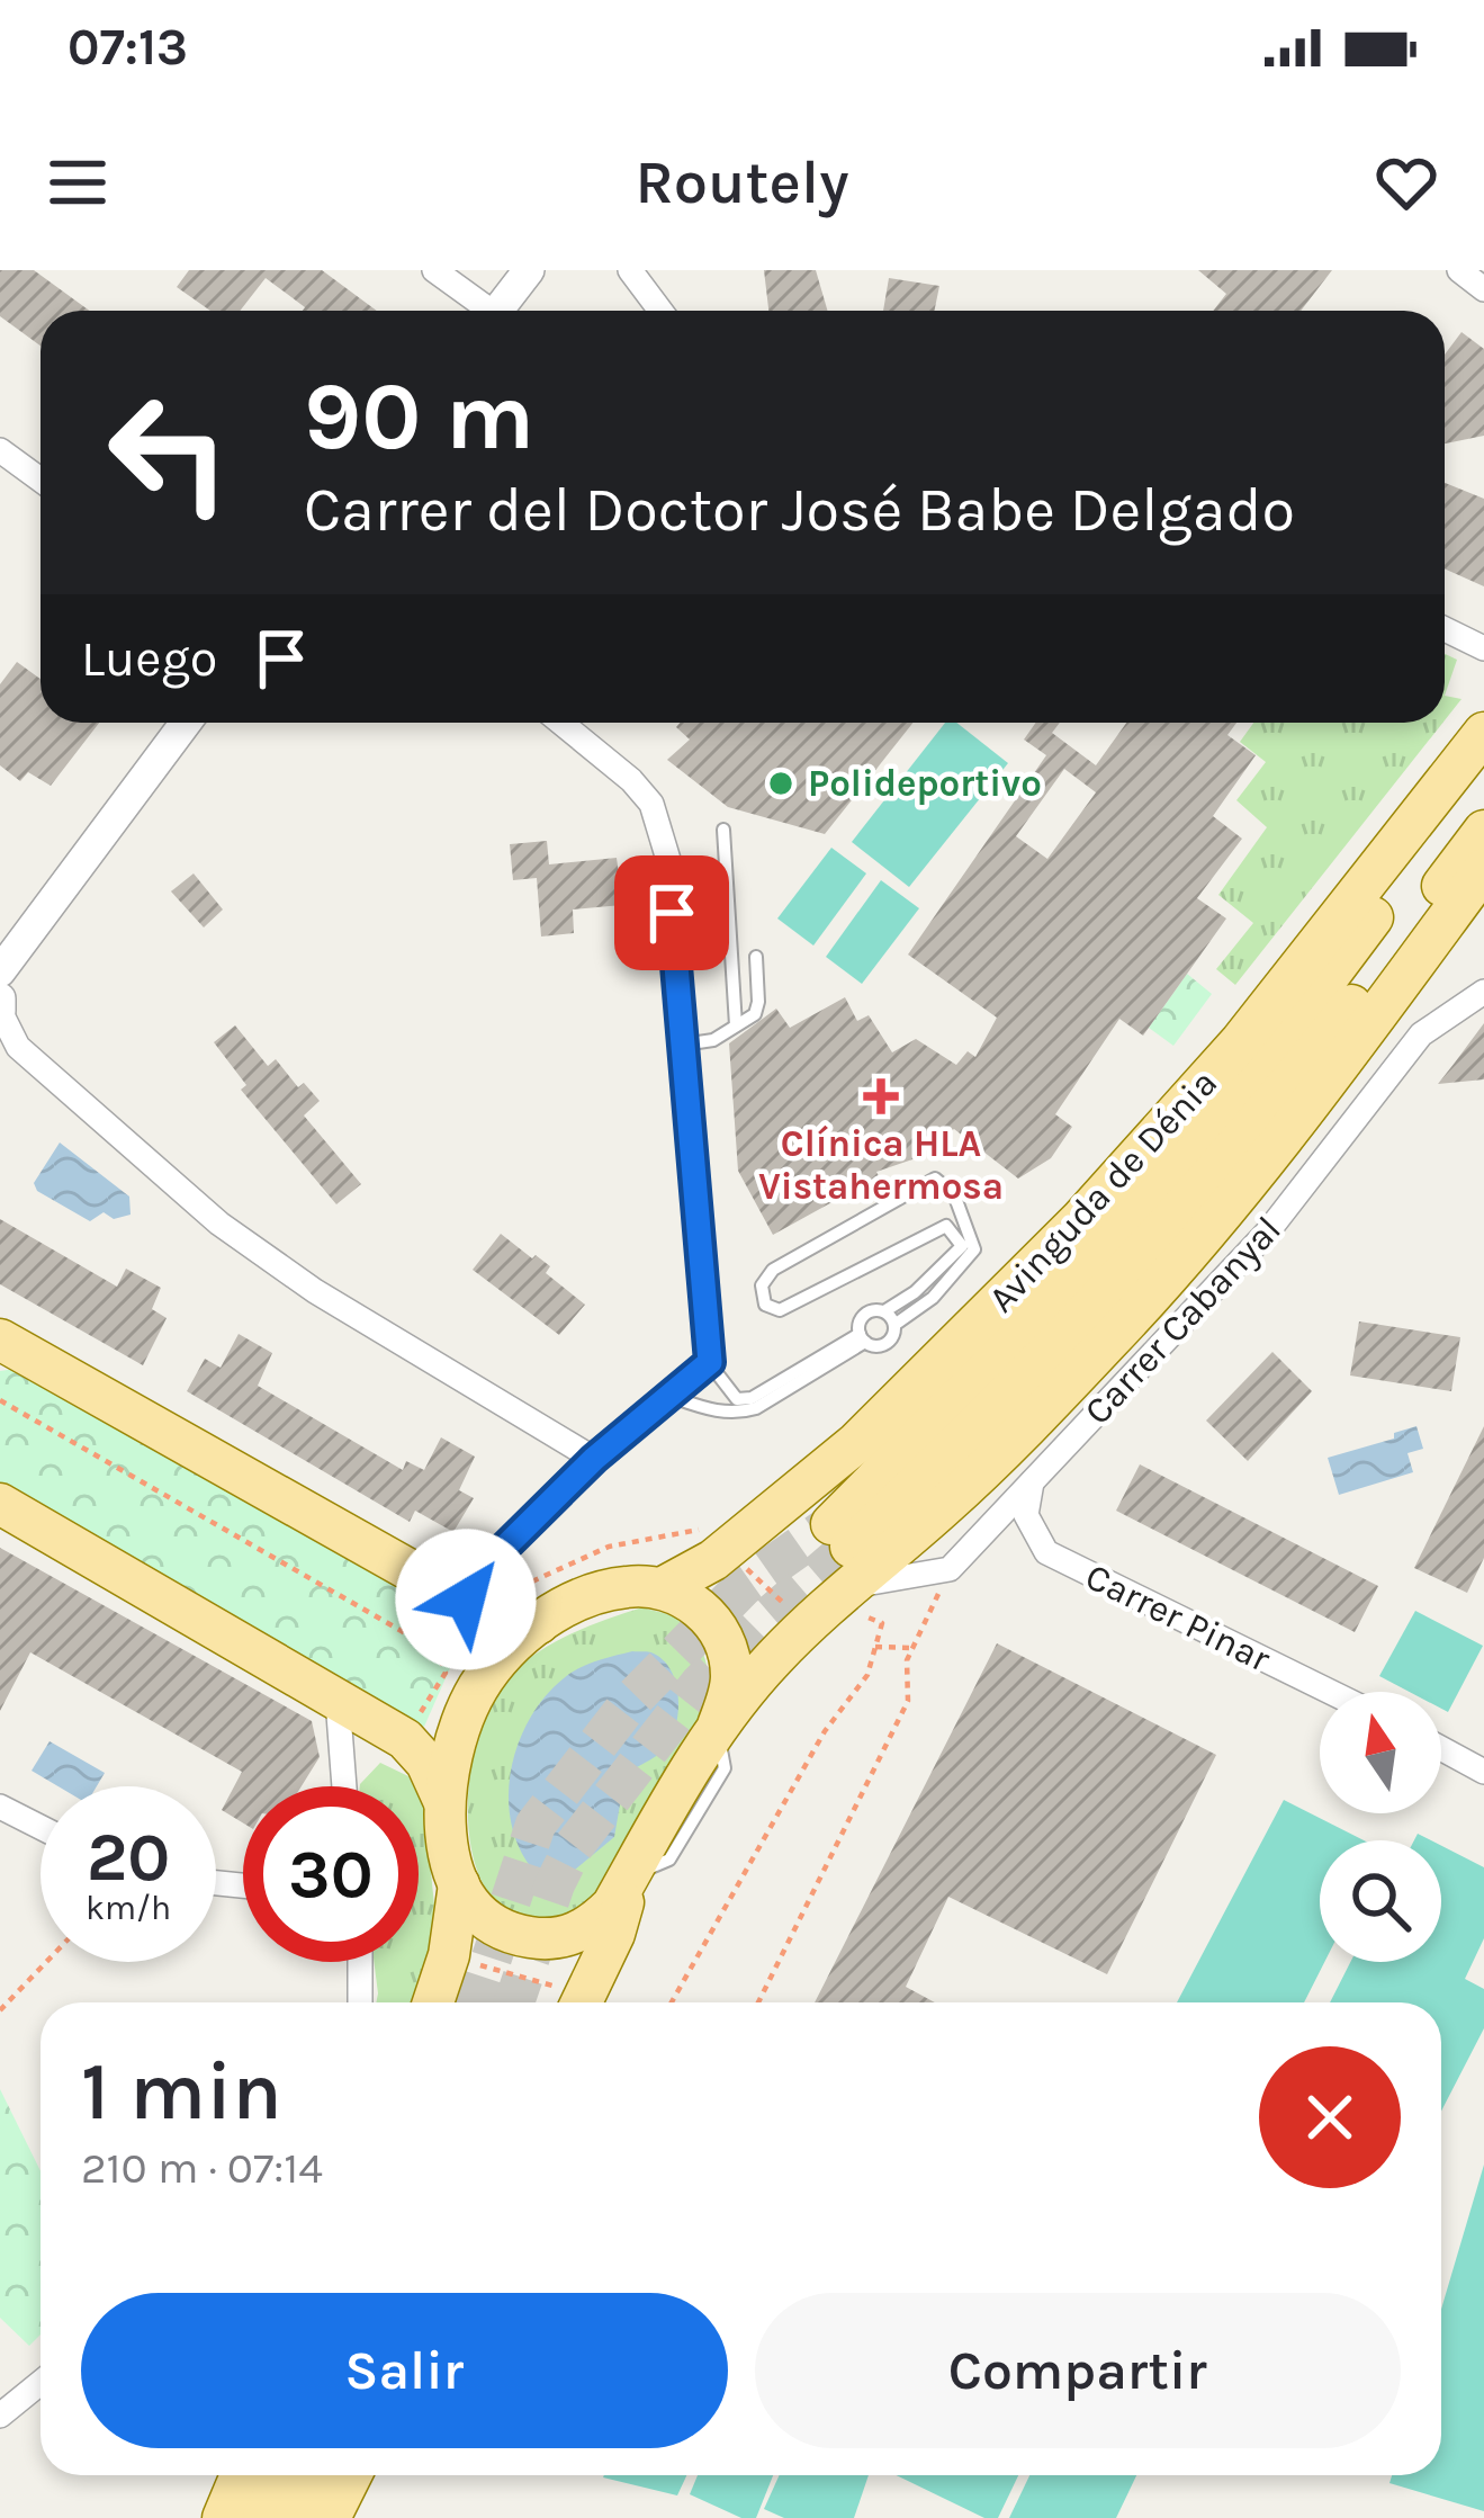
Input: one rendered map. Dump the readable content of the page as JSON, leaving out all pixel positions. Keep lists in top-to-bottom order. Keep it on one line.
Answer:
{"streets":{"main road":["Avinguda de Dénia"],"street":["Carrer Cabanyal","Carrer Pinar"]},"crossings":[["Carrer Cabanyal","Carrer Pinar"]],"places":{"other":["Polideportivo"],"health":["Clínica HLA Vistahermosa"]},"north":"top","page":{"status":"07:13","header":"Routely","turn":["90 m","Carrer del Doctor José Babe Delgado"],"then":"Luego","speed":"20 km/h","limit":"30","heading":["1 min","210 m · 07:14"],"buttons":["Salir","Compartir"]}}
